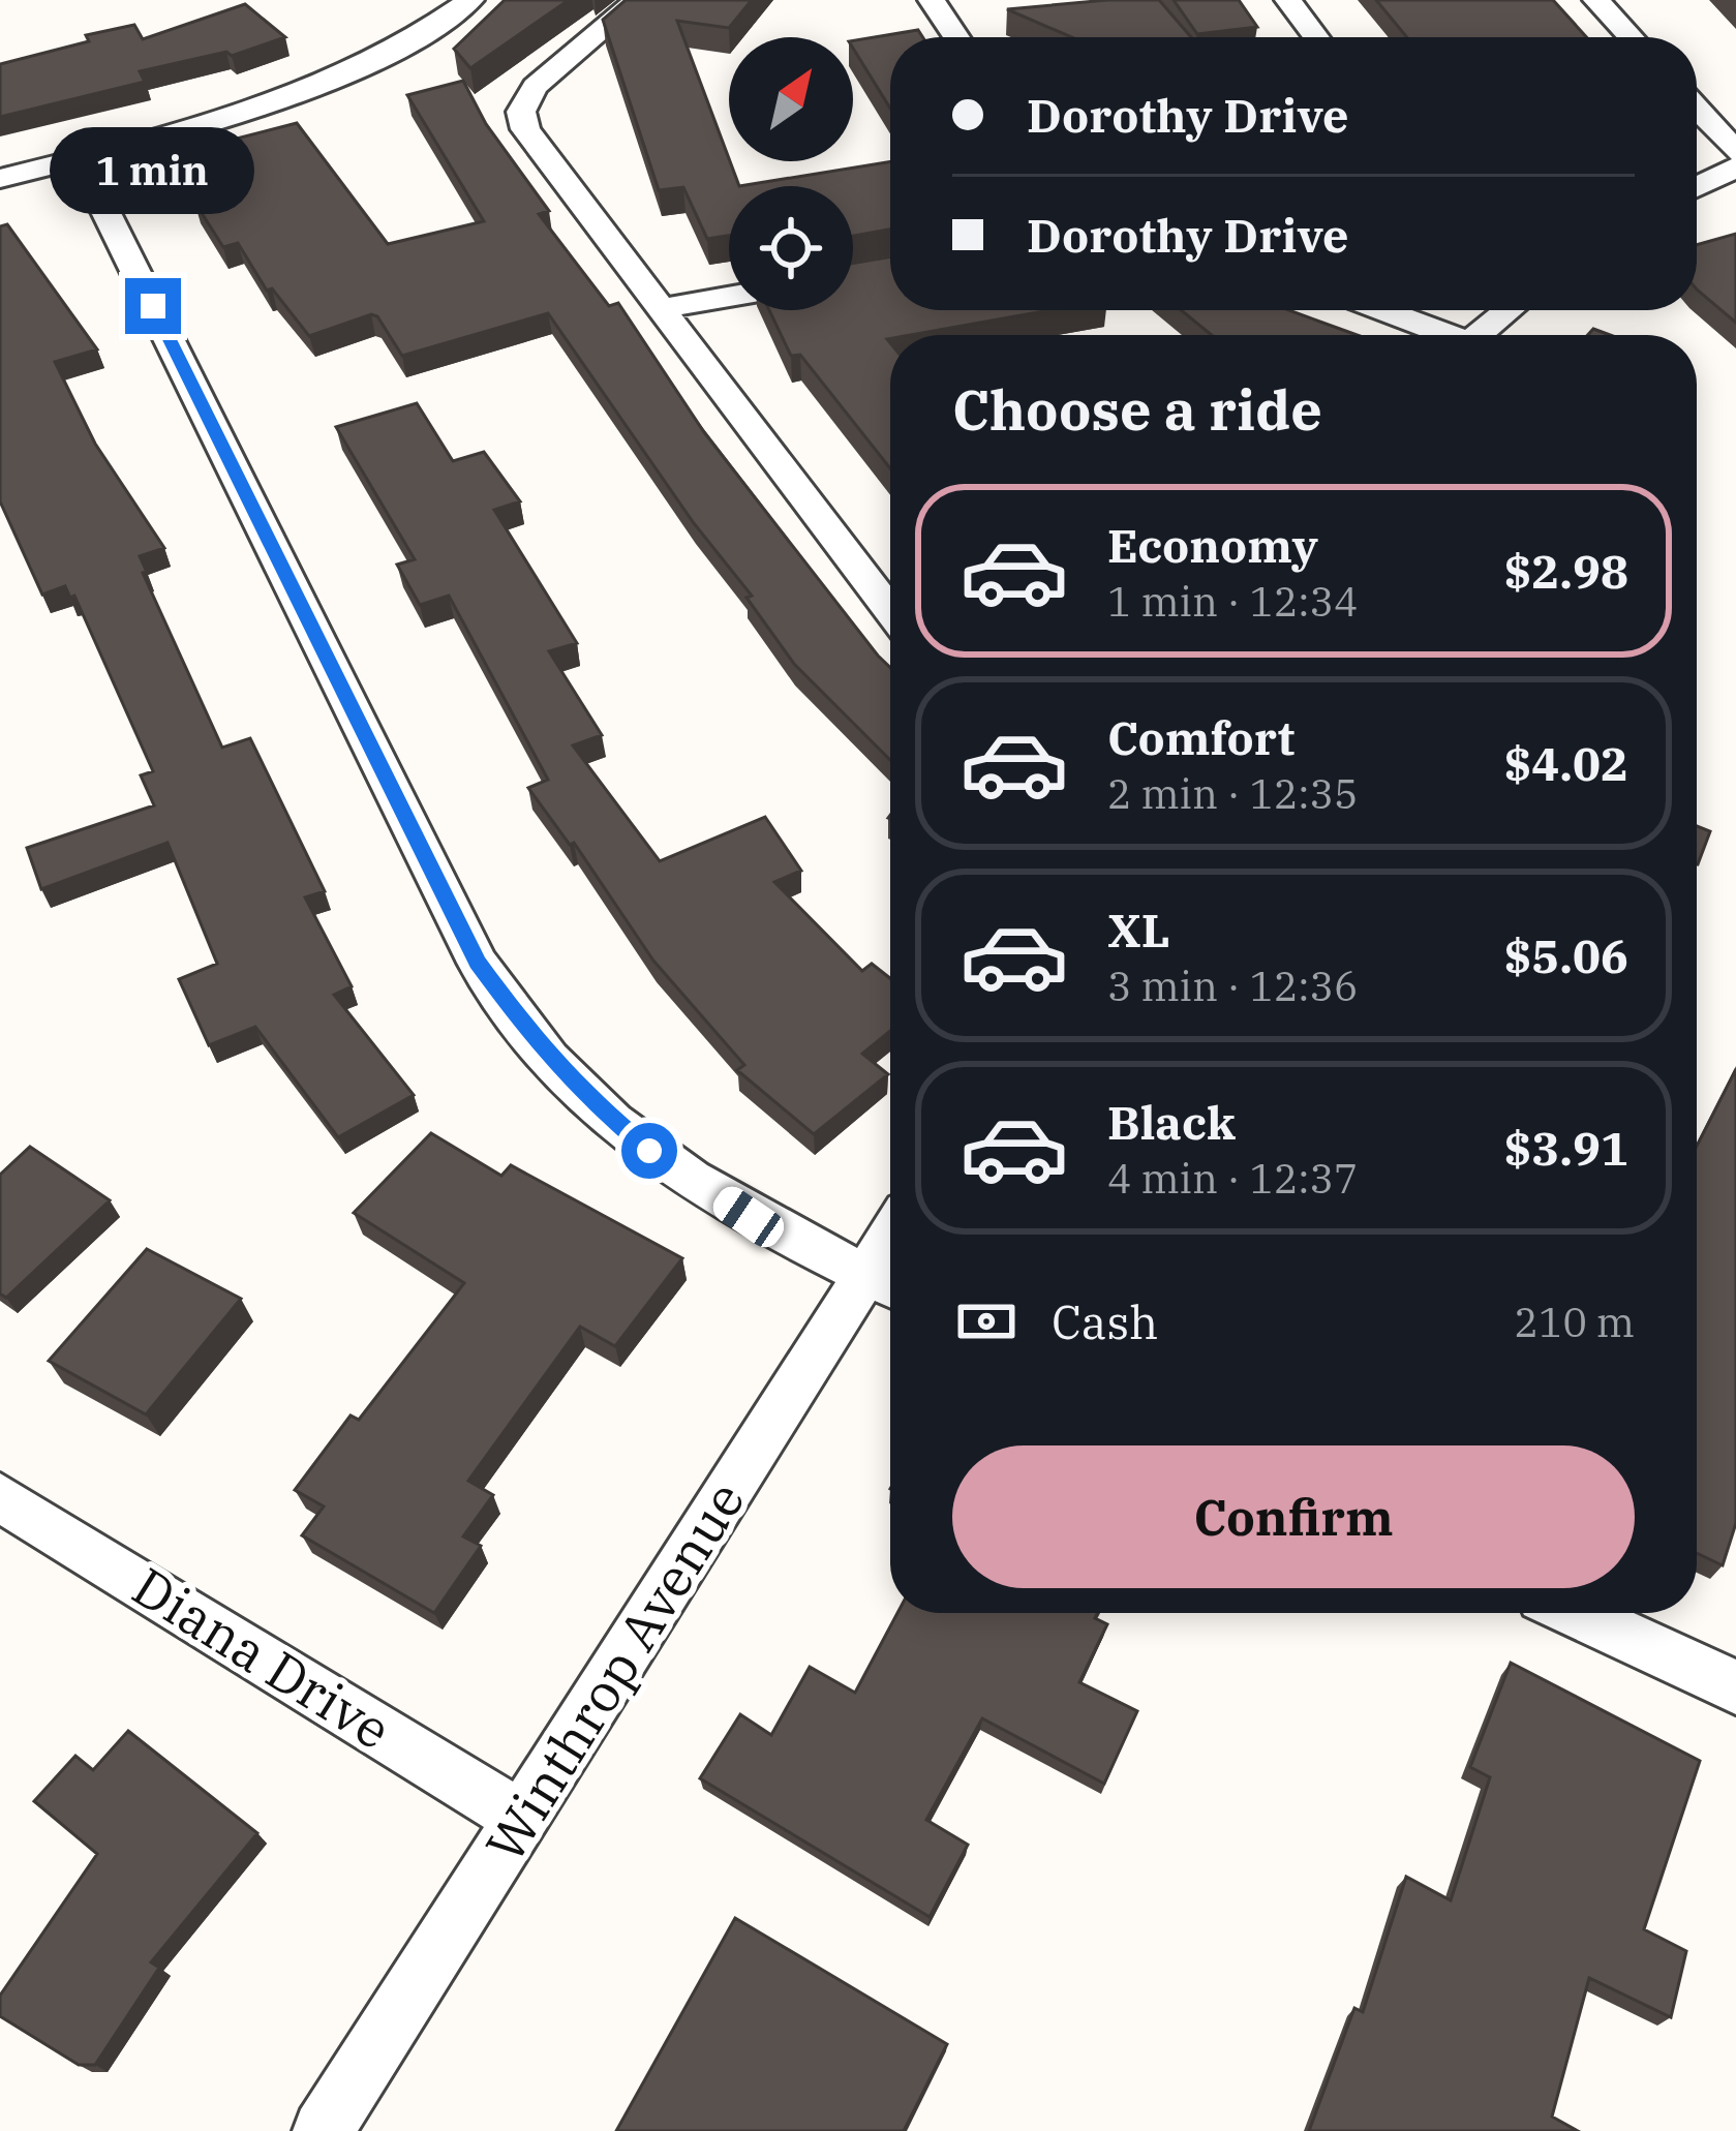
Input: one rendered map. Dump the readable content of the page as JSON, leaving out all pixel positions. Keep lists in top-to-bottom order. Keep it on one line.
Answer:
{"streets":{"street":["Diana Drive","Winthrop Avenue"]},"crossings":[["Diana Drive","Winthrop Avenue"]],"north":"top right","page":{"banner":["Dorothy Drive","Dorothy Drive"],"bubble":"1 min","heading":"Choose a ride","list":[{"name":"Economy","note":"1 min · 12:34","value":"$2.98"},{"name":"Comfort","note":"2 min · 12:35","value":"$4.02"},{"name":"XL","note":"3 min · 12:36","value":"$5.06"},{"name":"Black","note":"4 min · 12:37","value":"$3.91"}],"pay":["Cash","210 m"],"buttons":"Confirm"}}
